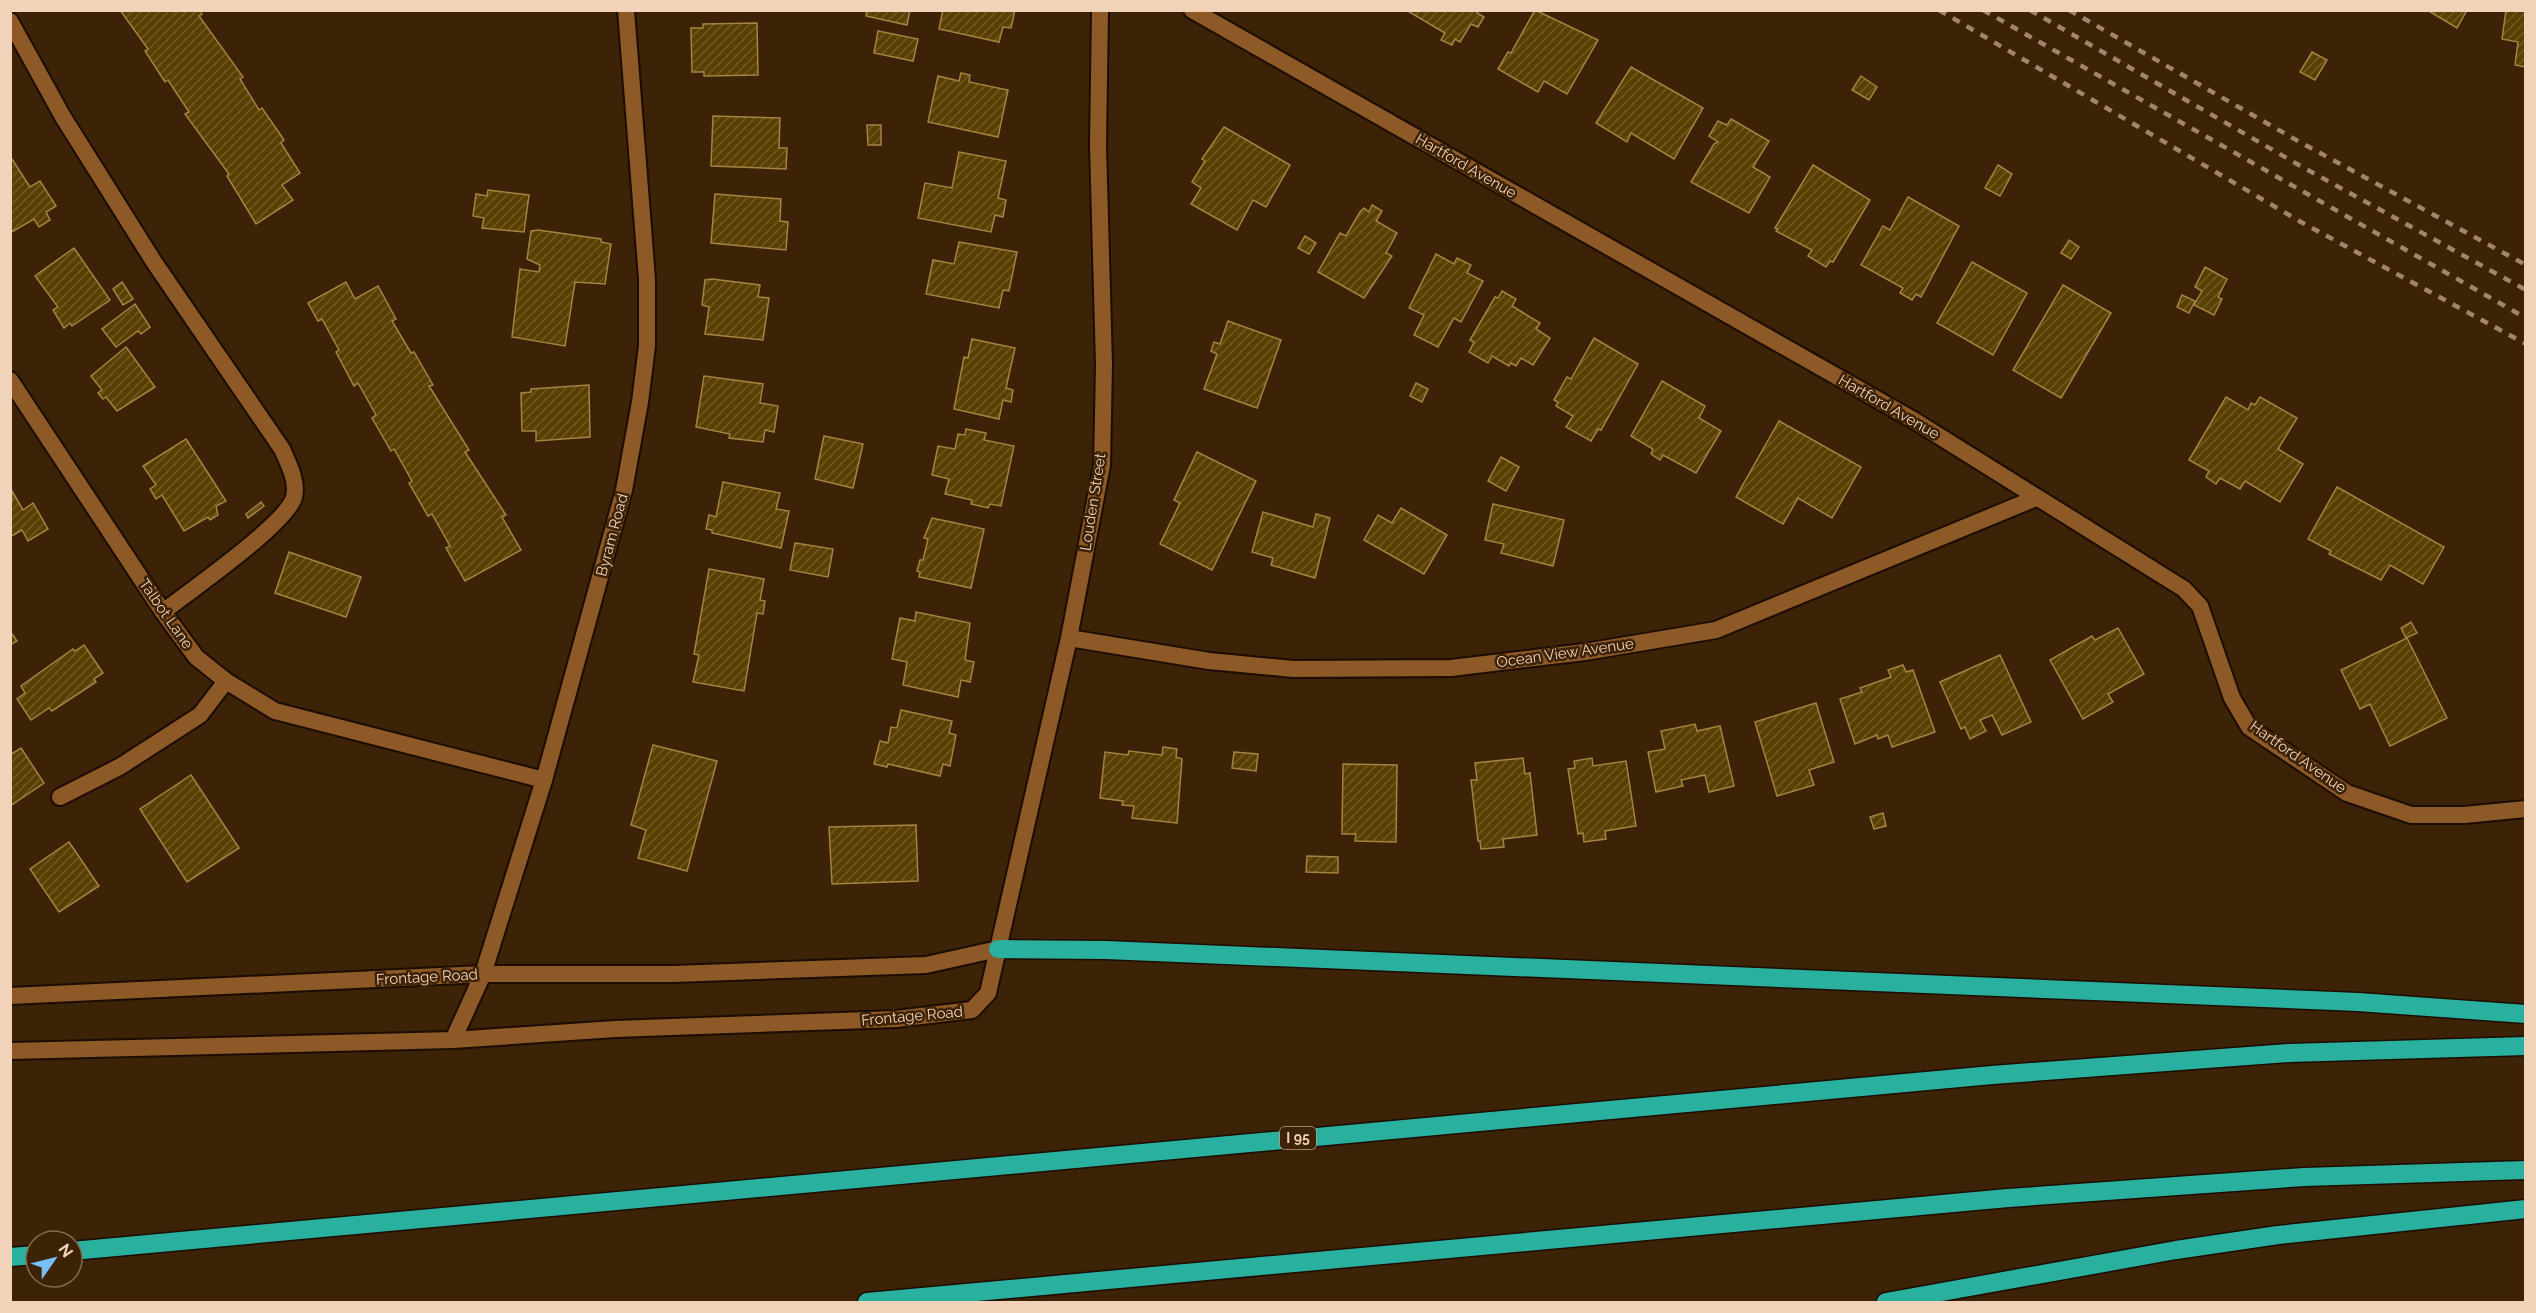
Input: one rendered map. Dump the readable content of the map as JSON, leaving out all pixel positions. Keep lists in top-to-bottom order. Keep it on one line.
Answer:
{"streets":{"highway":["I 95"],"street":["Hartford Avenue","Louden Street","Byram Road","Talbot Lane","Ocean View Avenue","Frontage Road"]},"crossings":[["Hartford Avenue","Ocean View Avenue"],["Louden Street","Ocean View Avenue"],["Louden Street","Frontage Road"],["Byram Road","Talbot Lane"],["Byram Road","Frontage Road"]],"north":"top right"}
